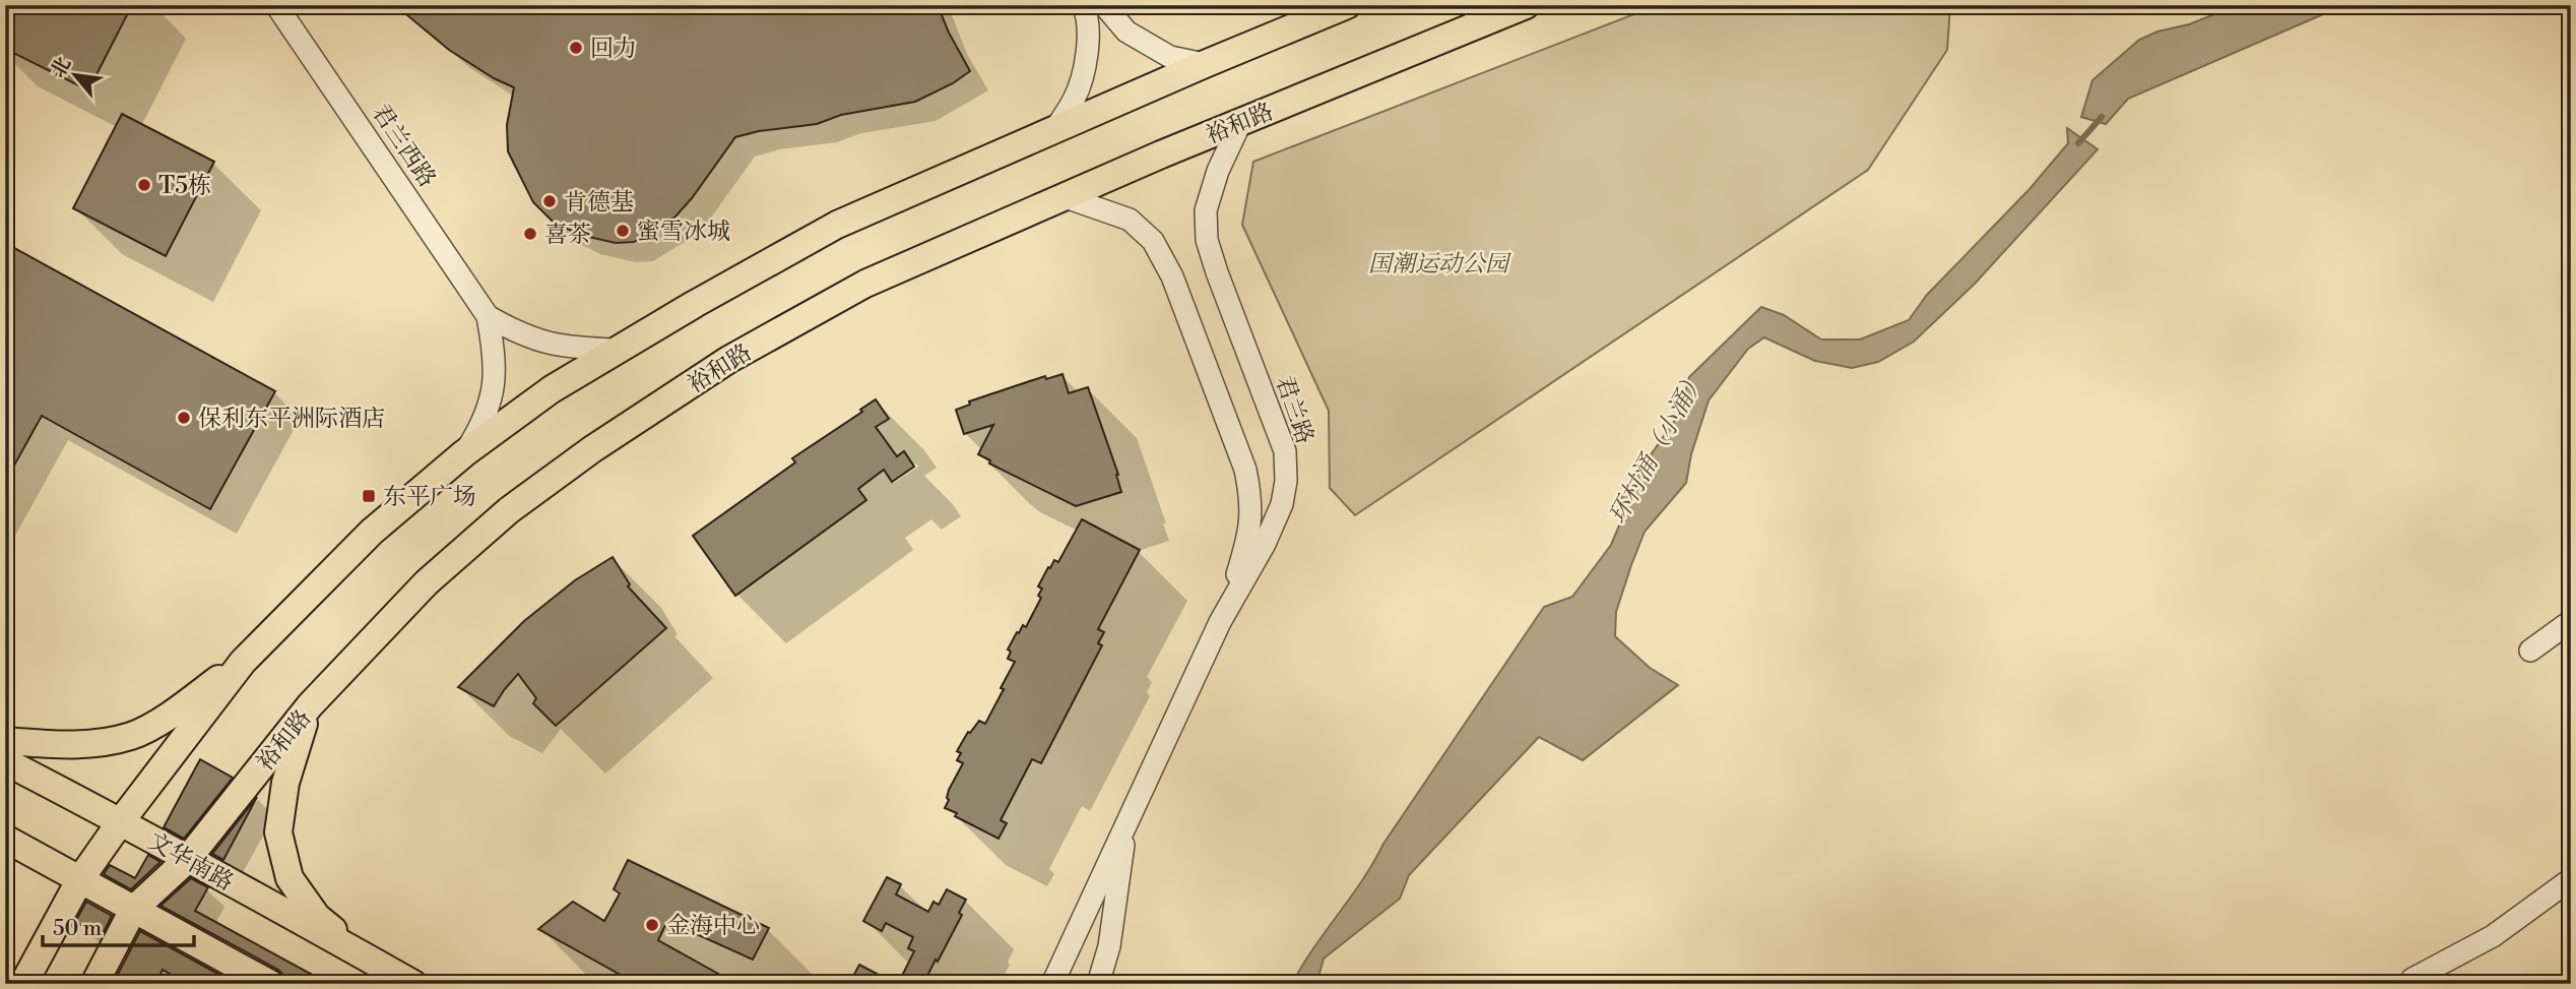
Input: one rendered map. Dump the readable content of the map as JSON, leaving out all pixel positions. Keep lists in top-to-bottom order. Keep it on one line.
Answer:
{"streets":{"main road":["裕和路","文华南路"],"street":["君兰西路","君兰路"]},"crossings":[["裕和路","君兰路"],["裕和路","文华南路"]],"water":["环村涌（小涌）"],"parks":["国潮运动公园"],"places":{"other":["回力","T5栋","肯德基","蜜雪冰城","喜茶","保利东平洲际酒店","金海中心"],"transit":["东平广场"]},"scale_bar":"50 m","north":"top left"}
